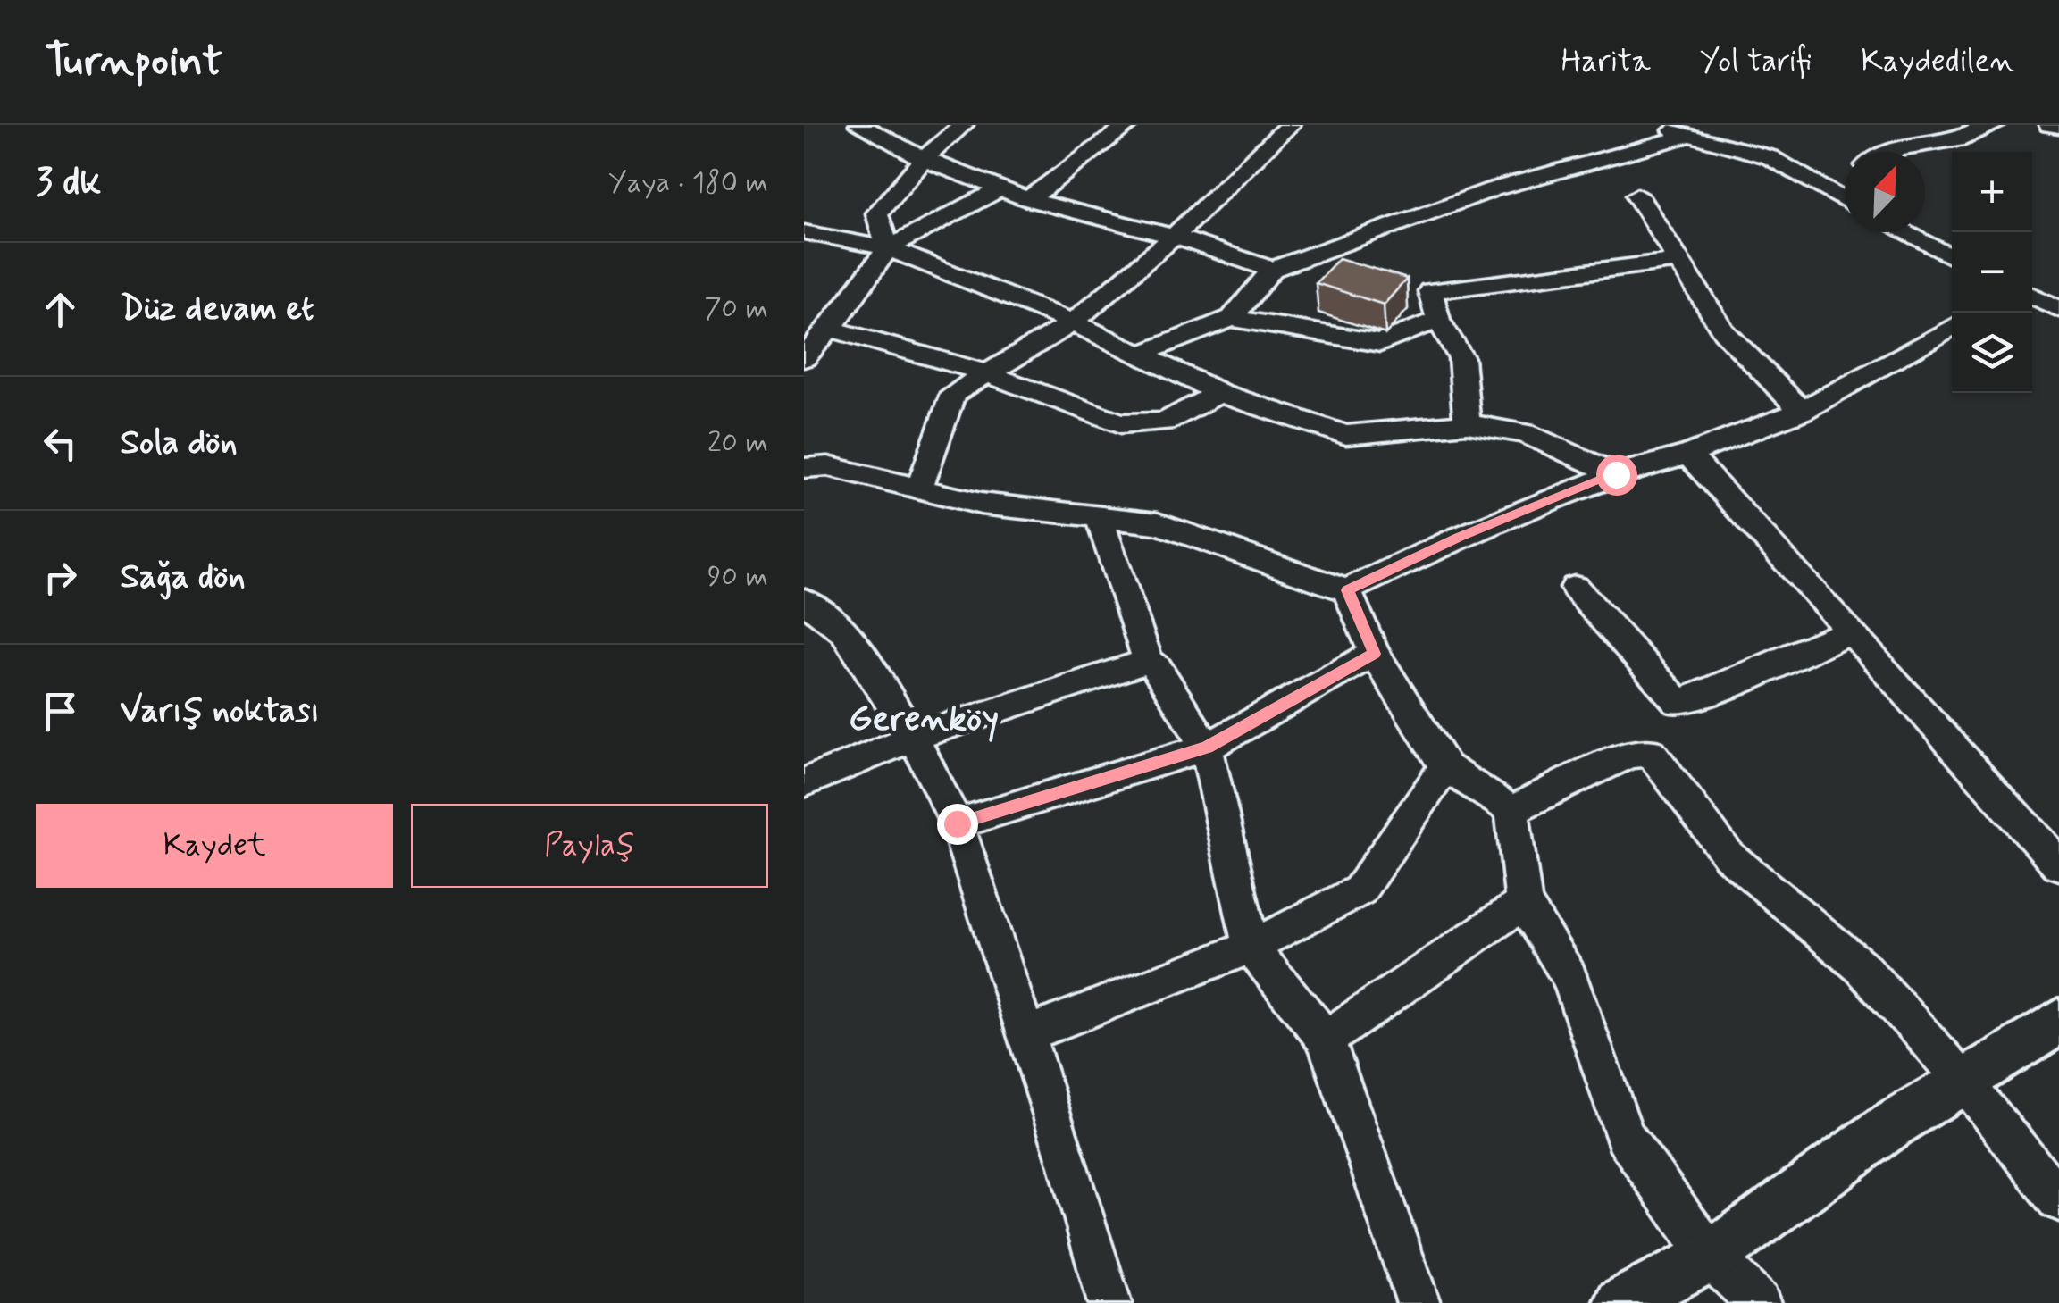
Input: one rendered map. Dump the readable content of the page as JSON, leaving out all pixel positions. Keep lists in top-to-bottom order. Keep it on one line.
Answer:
{"districts":["Gerenköy"],"north":"top right","page":{"header":"Turnpoint","nav":["Harita","Yol tarifi","Kaydedilen"],"heading":["3 dk","Yaya · 180 m"],"map_buttons":["+","−"],"list":[["Düz devam et","70 m"],["Sola dön","20 m"],["Sağa dön","90 m"],"Varış noktası"],"buttons":["Kaydet","Paylaş"]}}
